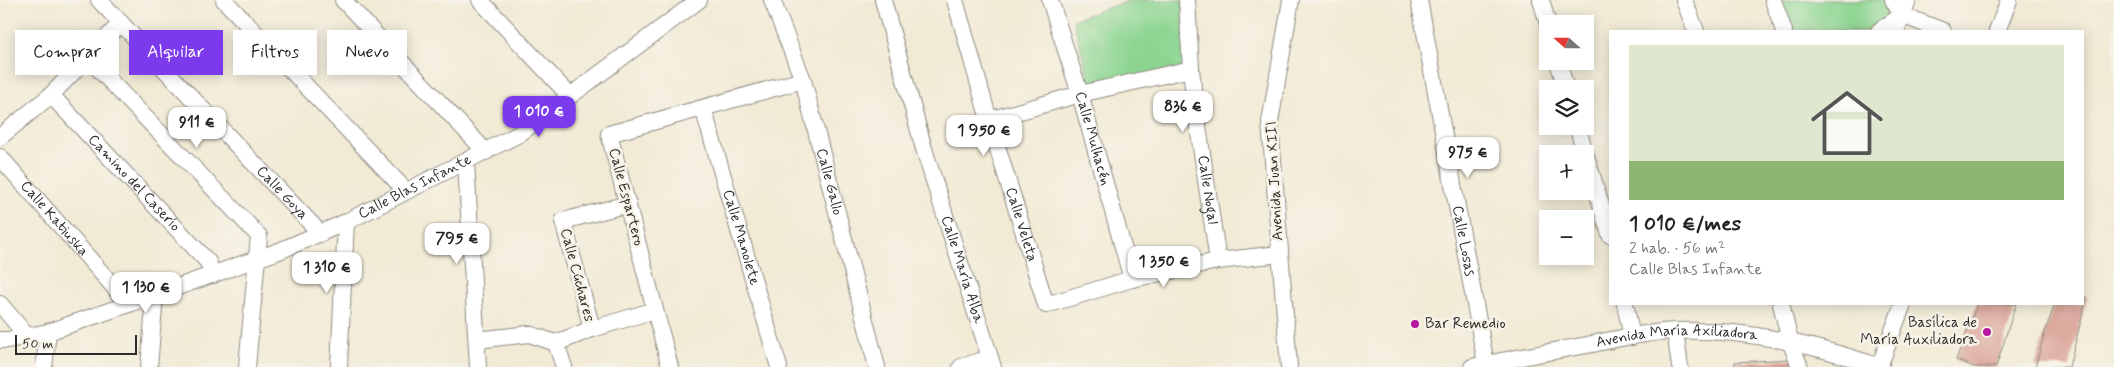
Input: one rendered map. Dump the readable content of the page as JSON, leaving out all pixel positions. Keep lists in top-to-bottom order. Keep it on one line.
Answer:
{"streets":{"street":["Calle Mulhacén","Avenida Juan XIII","Calle Gallo","Camino del Caserío","Calle Blas Infante","Calle Nogal","Calle Goya","Calle Espartero","Calle Katiuska","Calle Veleta","Calle Manolete","Calle Losas","Calle María Alba","Calle Cúchares","Avenida María Axiliadora"]},"crossings":[["Calle Mulhacén","Calle Veleta"],["Calle Gallo","Calle Espartero"],["Camino del Caserío","Calle Blas Infante"],["Calle Blas Infante","Calle Goya"],["Calle Blas Infante","Calle Katiuska"],["Calle Espartero","Calle Manolete"],["Calle Espartero","Calle Cúchares"],["Calle Losas","Avenida María Axiliadora"]],"places":["Bar Remedio","Basílica de María Auxiliadora"],"scale_bar":"50 m","north":"left","page":{"map_buttons":["+","−"],"chip":["Comprar","Alquilar","Filtros","Nuevo"],"list":[{"name":"1 010 €/mes","note":"2 hab. · 56 m² · Calle Blas Infante"}],"price":["836 €","1 010 €","911 €","1 950 €","975 €","795 €","1 350 €","1 310 €","1 130 €"],"scale":"50 m"}}
